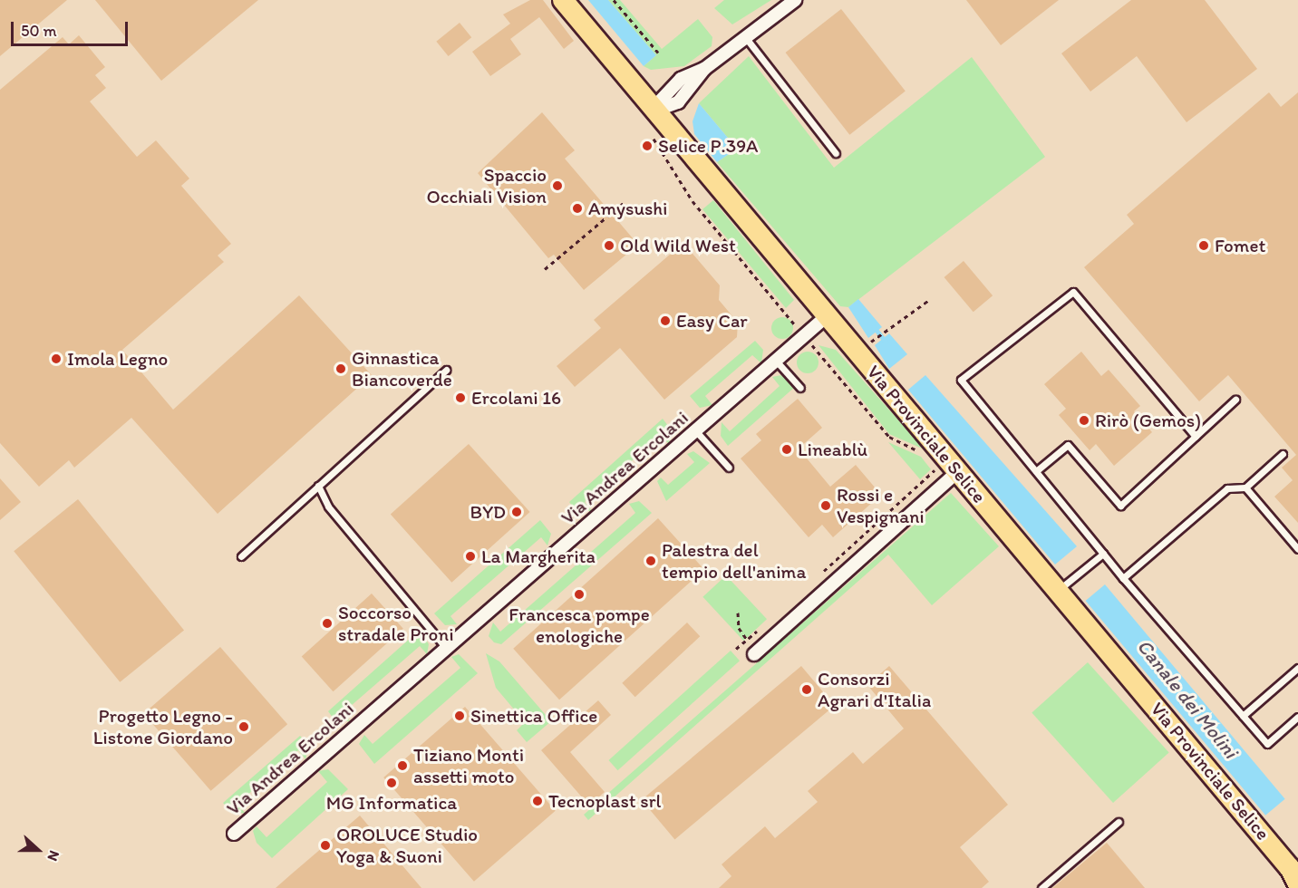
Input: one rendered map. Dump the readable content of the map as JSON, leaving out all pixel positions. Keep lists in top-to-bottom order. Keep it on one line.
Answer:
{"streets":{"main road":["Via Provinciale Selice"],"street":["Via Andrea Ercolani"]},"crossings":[["Via Provinciale Selice","Via Andrea Ercolani"]],"water":["Canale dei Molini"],"places":["Selice P.39A","Spaccio Occhiali Vision","Amysushi","Old Wild West","Fomet","Easy Car","Imola Legno","Ginnastica Biancoverde","Ercolani 16","Rirò (Gemos)","Lineablù","Rossi e Vespignani","BYD","La Margherita","Palestra del tempio dell'anima","Francesca pompe enologiche","Soccorso stradale Proni","Consorzi Agrari d'Italia","Sinettica Office","Progetto Legno - Listone Giordano","Tiziano Monti assetti moto","MG Informatica","Tecnoplast srl","OROLUCE Studio Yoga & Suoni"],"scale_bar":"50 m","north":"right"}
